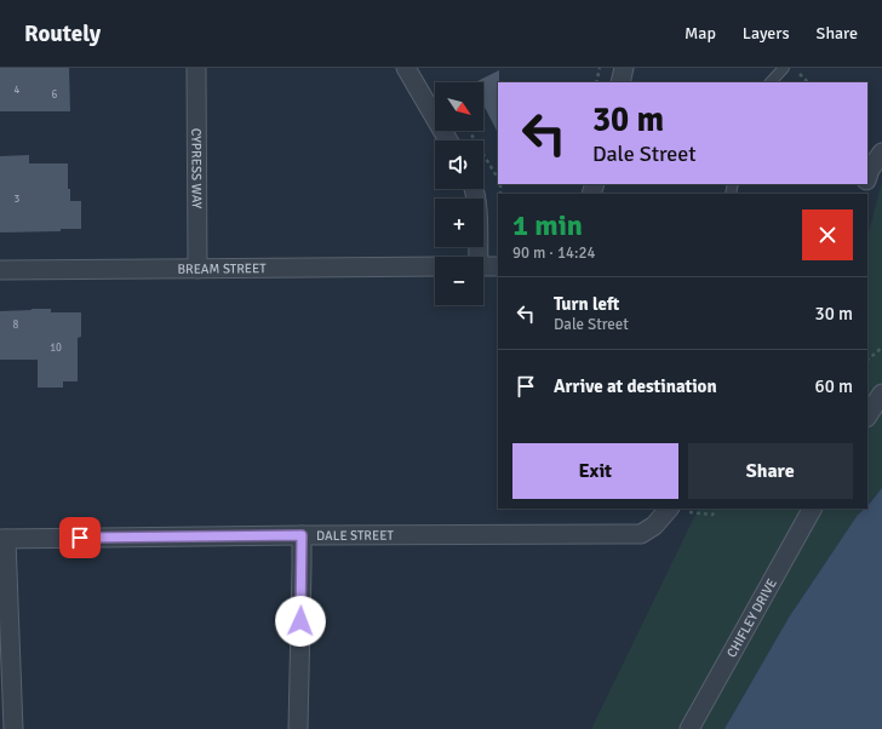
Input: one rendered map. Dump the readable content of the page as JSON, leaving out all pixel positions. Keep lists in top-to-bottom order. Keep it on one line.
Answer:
{"streets":{"street":["CYPRESS WAY","BREAM STREET","DALE STREET","CHIFLEY DRIVE"]},"crossings":[["CYPRESS WAY","BREAM STREET"]],"house_numbers":["4","6","3","8","10"],"north":"bottom right","page":{"header":"Routely","nav":["Map","Layers","Share"],"map_buttons":["+","−"],"turn":["30 m","Dale Street"],"heading":["1 min","90 m · 14:24"],"list":[{"name":"Turn left","note":"Dale Street","value":"30 m"},{"name":"Arrive at destination","value":"60 m"}],"buttons":["Exit","Share"]}}
